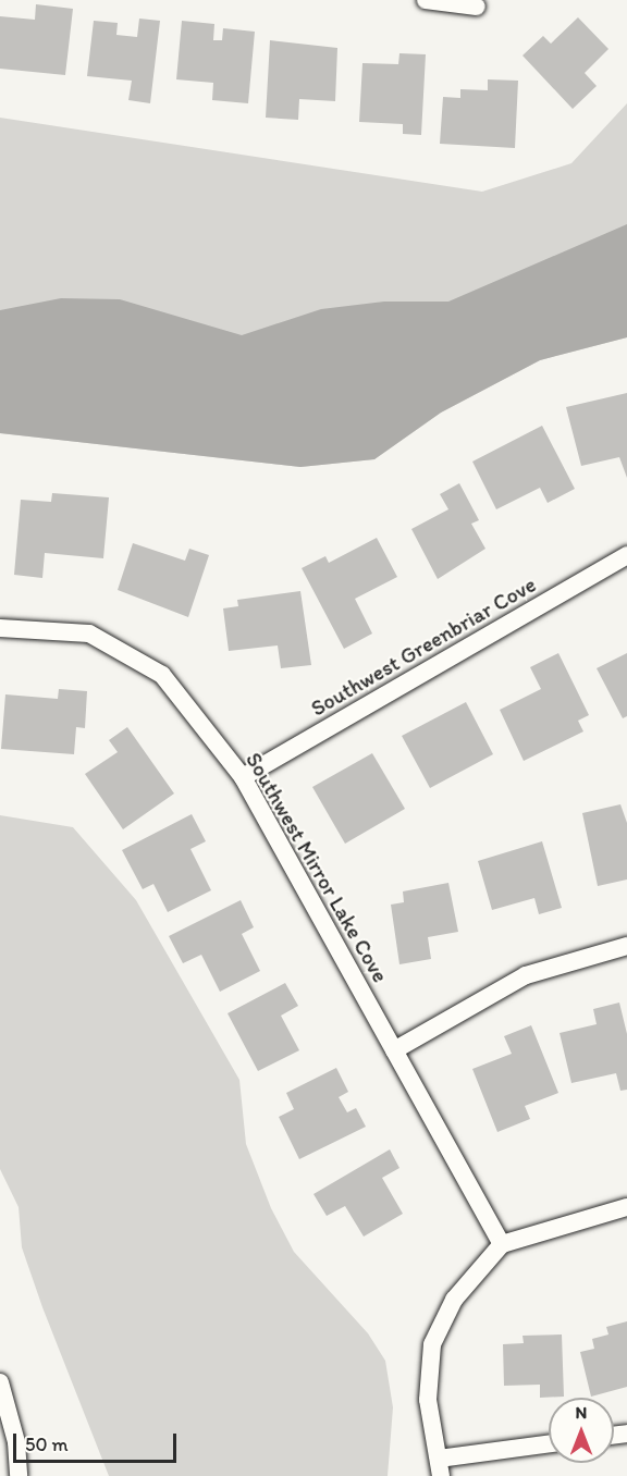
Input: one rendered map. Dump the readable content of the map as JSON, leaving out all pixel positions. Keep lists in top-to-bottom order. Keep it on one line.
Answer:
{"streets":{"street":["Southwest Greenbriar Cove","Southwest Mirror Lake Cove"]},"crossings":[["Southwest Greenbriar Cove","Southwest Mirror Lake Cove"]],"scale_bar":"50 m","north":"top"}
